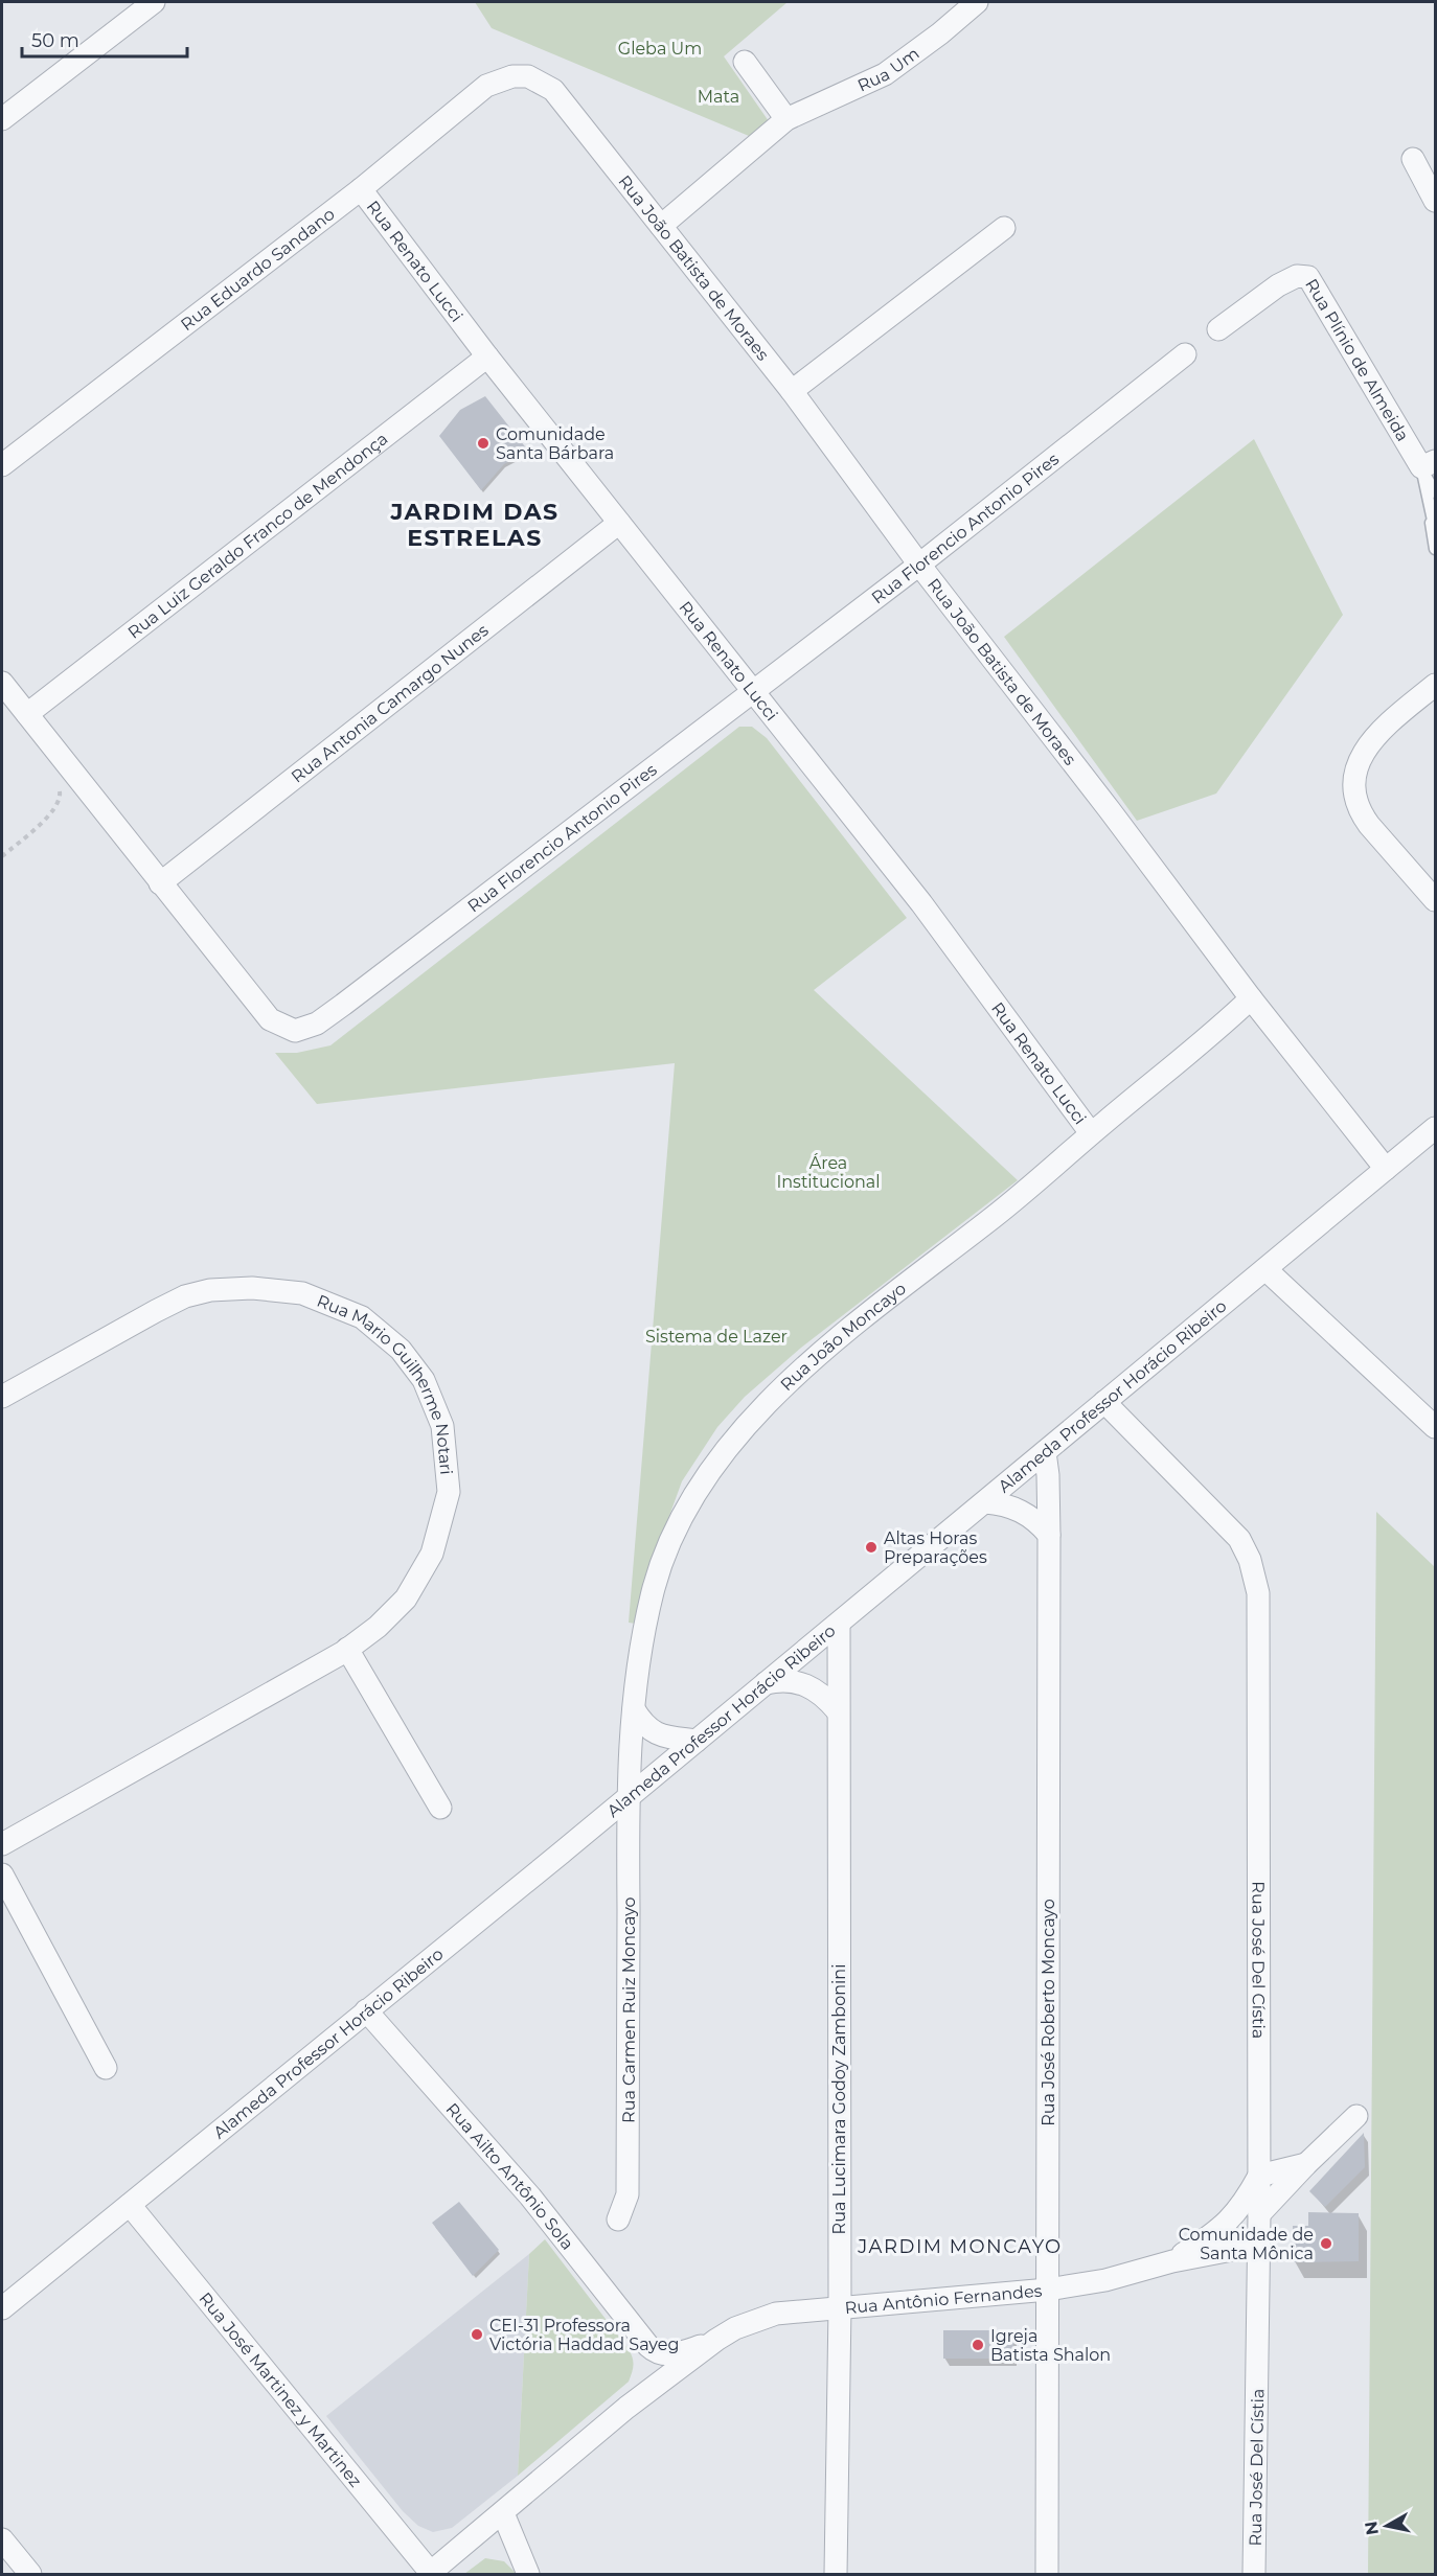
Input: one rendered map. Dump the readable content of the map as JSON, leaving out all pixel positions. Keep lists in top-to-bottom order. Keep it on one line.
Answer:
{"streets":{"street":["Rua Um","Rua Renato Lucci","Rua João Batista de Moraes","Rua Eduardo Sandano","Rua Plínio de Almeida","Rua Florencio Antonio Pires","Rua Luiz Geraldo Franco de Mendonça","Rua Antonia Camargo Nunes","Rua João Moncayo","Rua Mario Guilherme Notari","Alameda Professor Horácio Ribeiro","Rua José Del Cístia","Rua Carmen Ruiz Moncayo","Rua José Roberto Moncayo","Rua Lucimara Godoy Zambonini","Rua Ailto Antônio Sola","Rua Antônio Fernandes","Rua José Martinez y Martinez"]},"crossings":[["Rua Um","Rua João Batista de Moraes"],["Rua Renato Lucci","Rua Eduardo Sandano"],["Rua Renato Lucci","Rua Florencio Antonio Pires"],["Rua Renato Lucci","Rua Luiz Geraldo Franco de Mendonça"],["Rua Renato Lucci","Rua Antonia Camargo Nunes"],["Rua Renato Lucci","Rua João Moncayo"],["Rua João Batista de Moraes","Rua Eduardo Sandano"],["Rua João Batista de Moraes","Rua Florencio Antonio Pires"],["Rua João Batista de Moraes","Rua João Moncayo"],["Rua João Batista de Moraes","Alameda Professor Horácio Ribeiro"],["Rua Florencio Antonio Pires","Rua Luiz Geraldo Franco de Mendonça"],["Rua Florencio Antonio Pires","Rua Antonia Camargo Nunes"],["Rua João Moncayo","Alameda Professor Horácio Ribeiro"],["Rua João Moncayo","Rua Carmen Ruiz Moncayo"],["Alameda Professor Horácio Ribeiro","Rua José Del Cístia"],["Alameda Professor Horácio Ribeiro","Rua Carmen Ruiz Moncayo"],["Alameda Professor Horácio Ribeiro","Rua José Roberto Moncayo"],["Alameda Professor Horácio Ribeiro","Rua Lucimara Godoy Zambonini"],["Alameda Professor Horácio Ribeiro","Rua Ailto Antônio Sola"],["Alameda Professor Horácio Ribeiro","Rua José Martinez y Martinez"],["Rua José Del Cístia","Rua Antônio Fernandes"],["Rua José Roberto Moncayo","Rua Antônio Fernandes"],["Rua Lucimara Godoy Zambonini","Rua Antônio Fernandes"],["Rua Ailto Antônio Sola","Rua Antônio Fernandes"],["Rua Antônio Fernandes","Rua José Martinez y Martinez"]],"districts":["JARDIM DAS ESTRELAS","JARDIM MONCAYO"],"parks":["Gleba Um","Mata","Área Institucional","Sistema de Lazer"],"places":["Comunidade Santa Bárbara","Altas Horas Preparações","Comunidade de Santa Mônica","CEI-31 Professora Victória Haddad Sayeg","Igreja Batista Shalon"],"scale_bar":"50 m","north":"left"}
